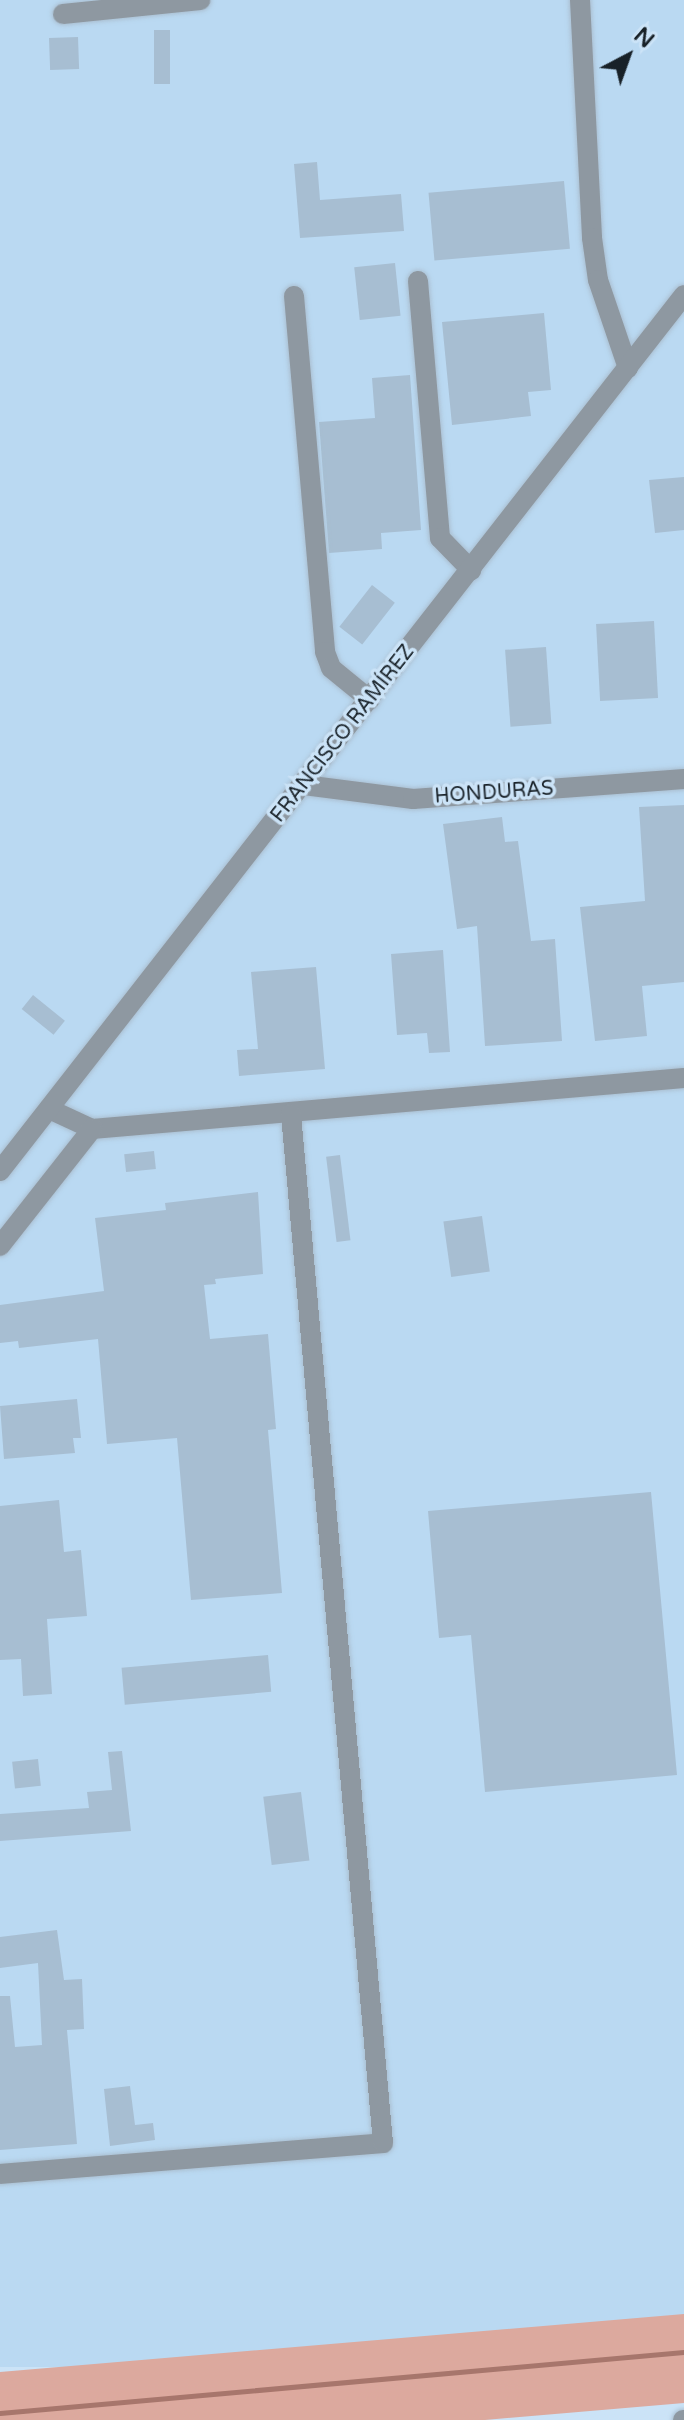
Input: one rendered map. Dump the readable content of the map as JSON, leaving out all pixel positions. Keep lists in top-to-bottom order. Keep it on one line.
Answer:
{"streets":{"street":["FRANCISCO RAMÍREZ","HONDURAS"]},"crossings":[["FRANCISCO RAMÍREZ","HONDURAS"]],"north":"top right"}
